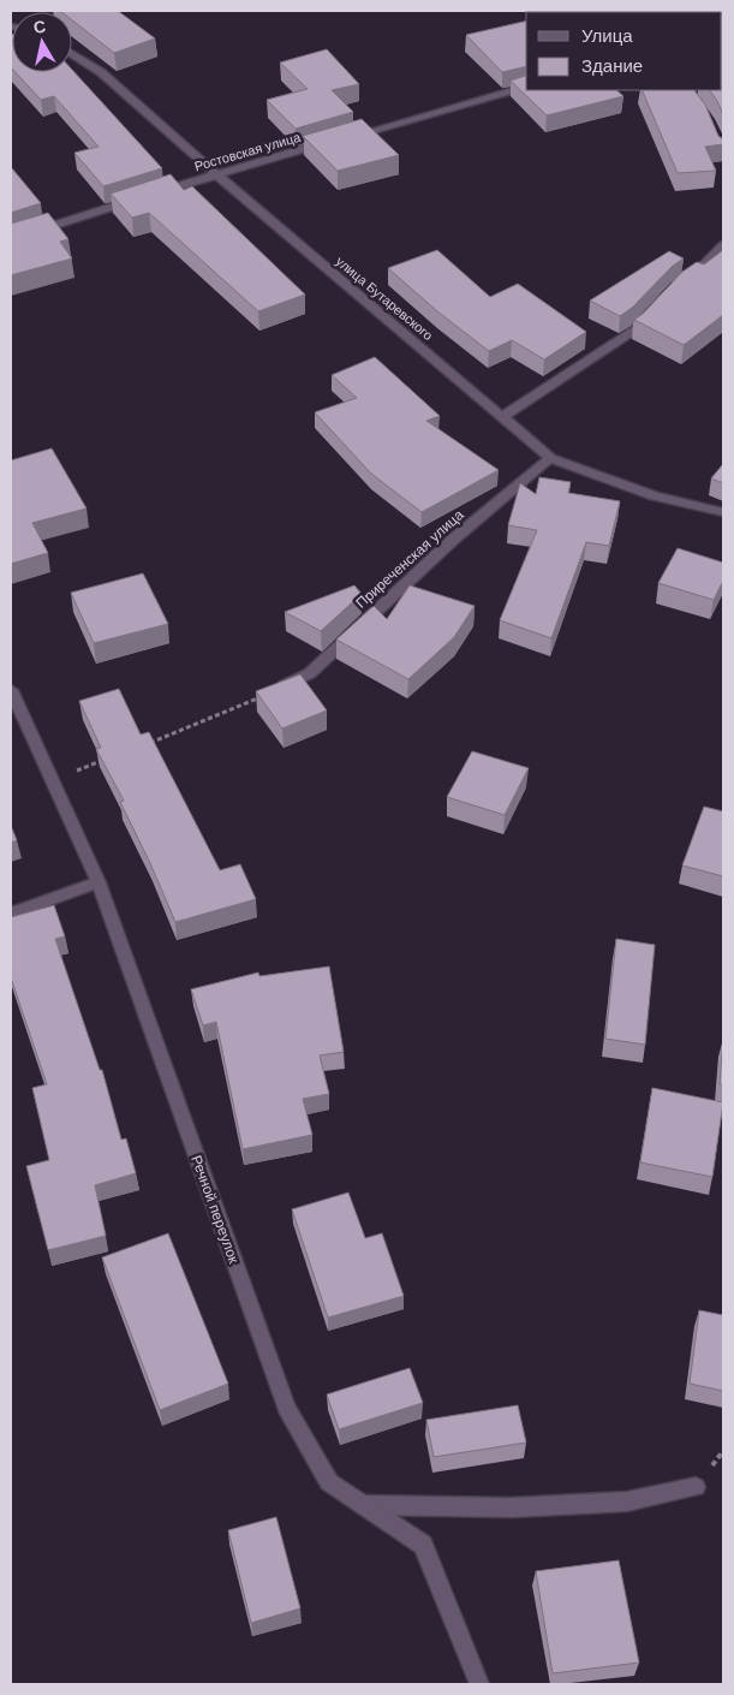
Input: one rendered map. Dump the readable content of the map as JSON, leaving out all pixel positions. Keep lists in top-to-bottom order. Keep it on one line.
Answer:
{"streets":{"street":["Ростовская улица","улица Бутаревского","Приреченская улица","Речной переулок"]},"crossings":[["Ростовская улица","улица Бутаревского"],["улица Бутаревского","Приреченская улица"]],"legend":["Улица","Здание"],"north":"top"}
